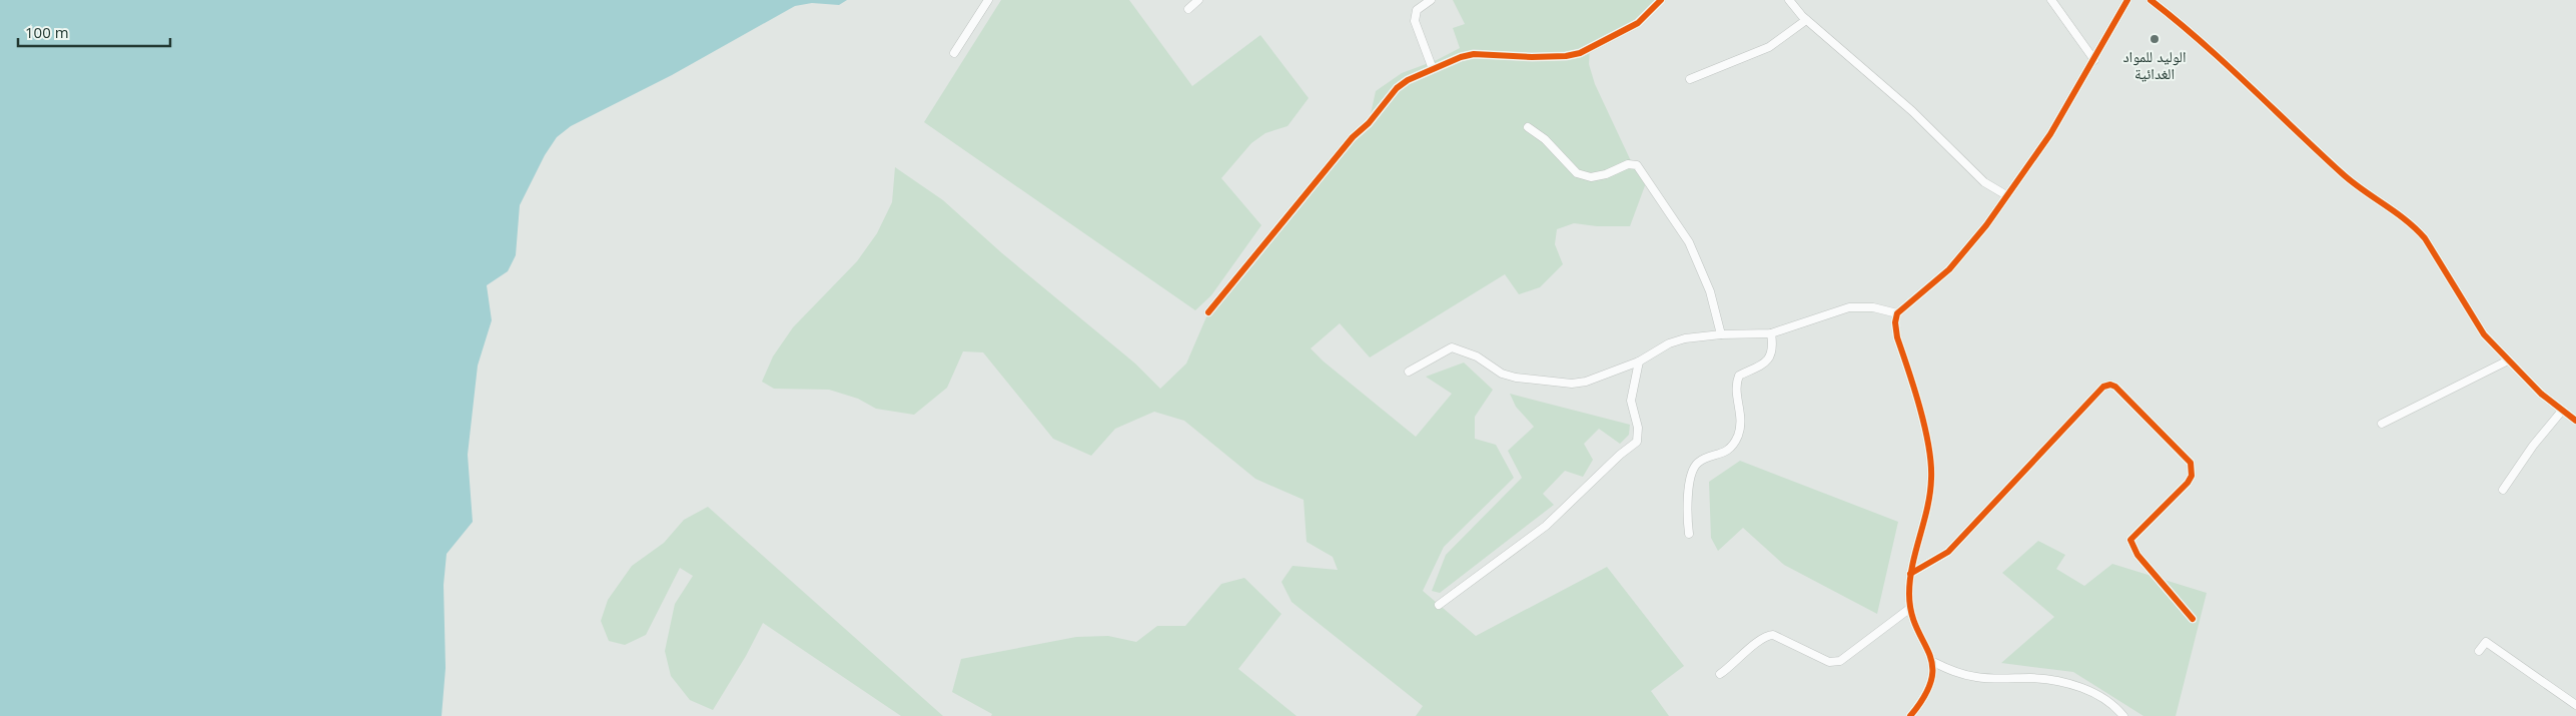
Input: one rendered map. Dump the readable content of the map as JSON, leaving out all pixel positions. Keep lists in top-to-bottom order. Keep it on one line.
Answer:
{"places":["الوليد للمواد الغدائية"],"scale_bar":"100 m"}
